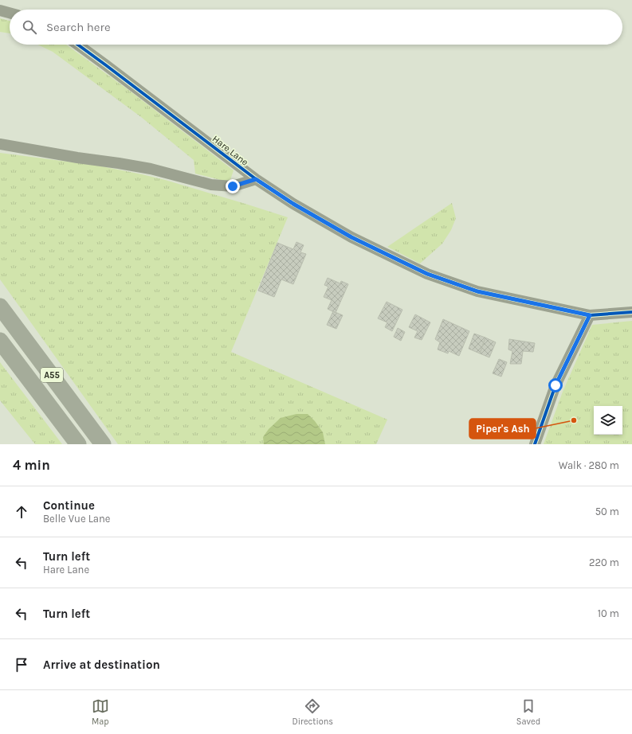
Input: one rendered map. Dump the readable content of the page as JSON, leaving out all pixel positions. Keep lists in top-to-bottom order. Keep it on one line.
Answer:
{"streets":{"highway":["A55"],"street":["Hare Lane"]},"places":["Piper's Ash"],"page":{"search":"Search here","heading":["4 min","Walk · 280 m"],"list":[["Continue","Belle Vue Lane","50 m"],["Turn left","Hare Lane","220 m"],["Turn left","10 m"],"Arrive at destination"],"nav":["Map","Directions","Saved"]}}
